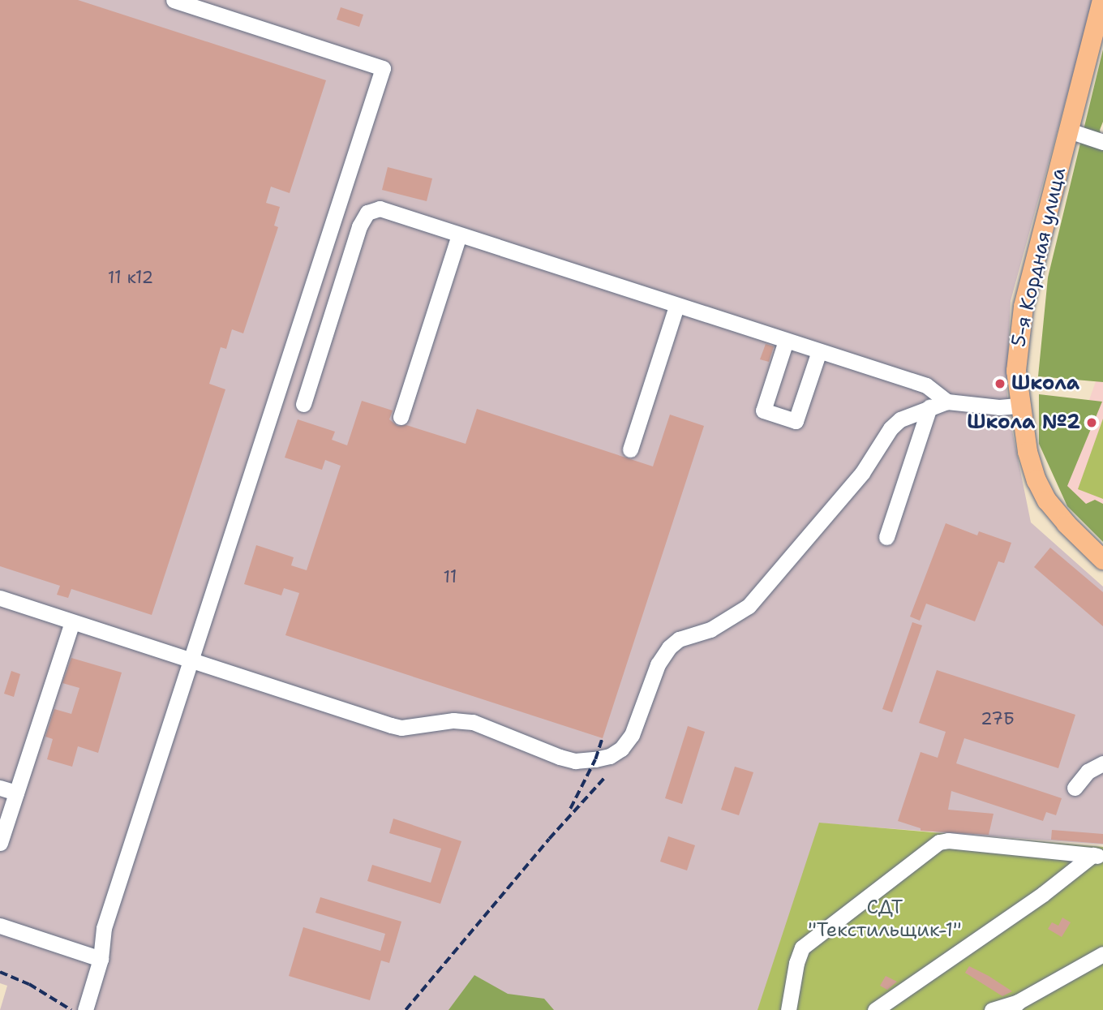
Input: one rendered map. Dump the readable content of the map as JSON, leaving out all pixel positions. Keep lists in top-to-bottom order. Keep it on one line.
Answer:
{"streets":{"main road":["5-я Кордная улица"]},"parks":["СДТ \"Текстильщик-1\""],"places":["Школа","Школа №2"],"house_numbers":["11 к12","11","27Б"]}
